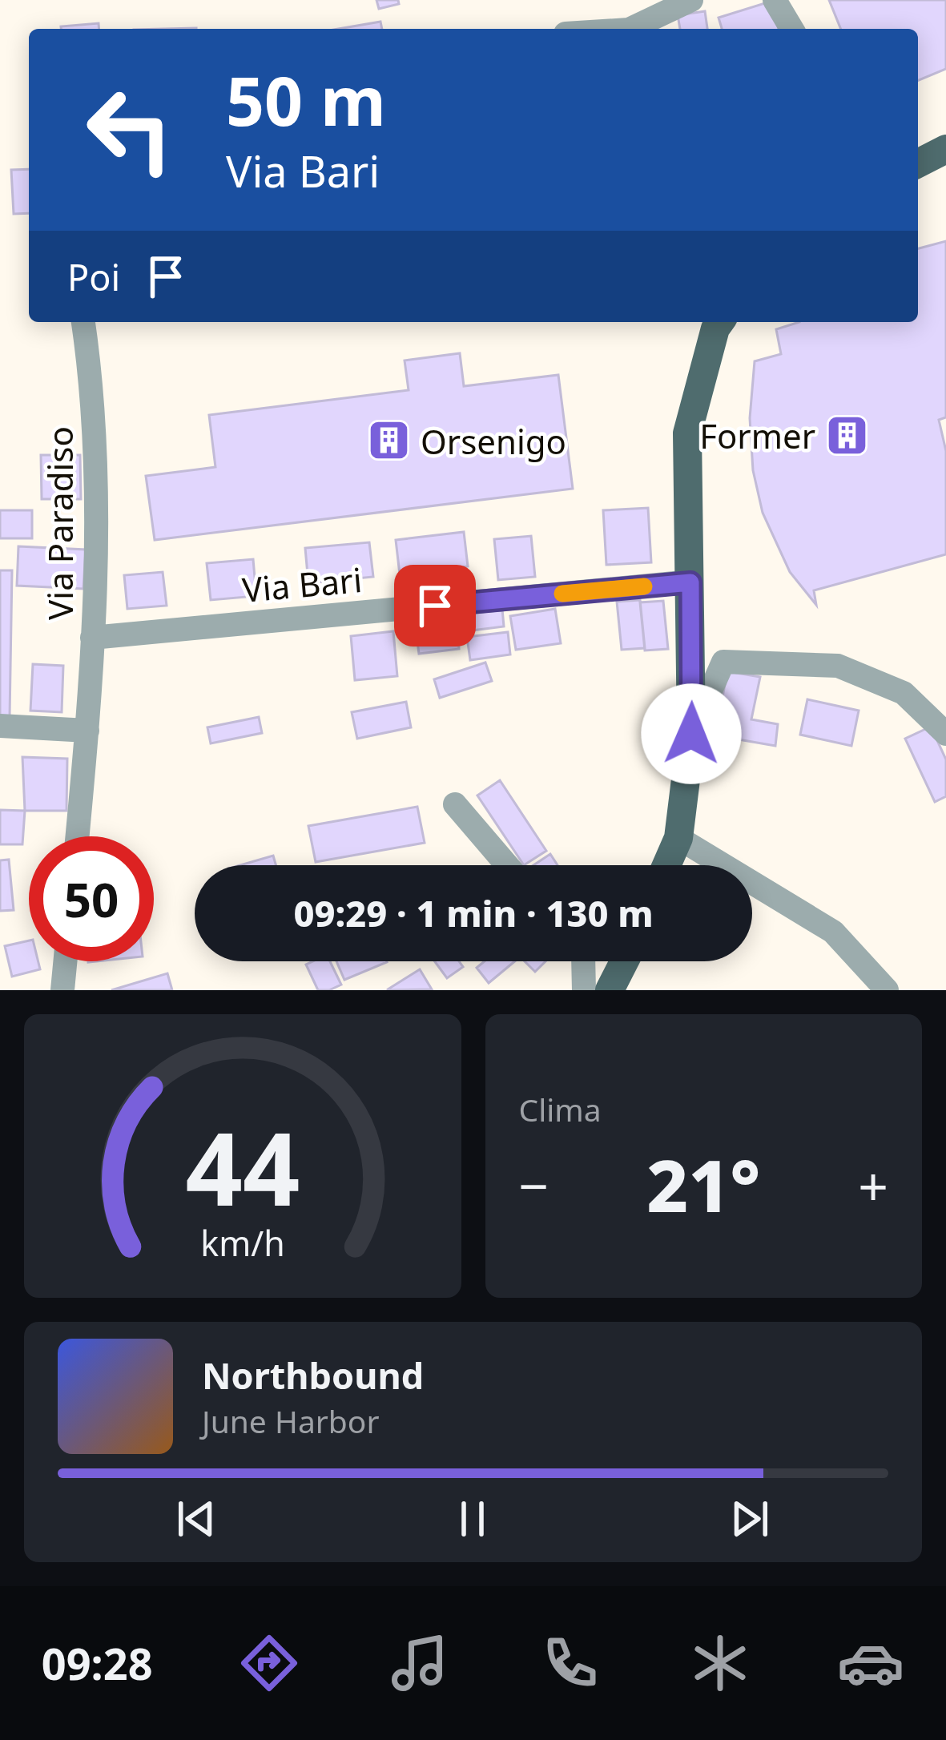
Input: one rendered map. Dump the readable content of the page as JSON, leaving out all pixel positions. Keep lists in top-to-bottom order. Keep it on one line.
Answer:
{"streets":{"street":["Via Paradiso","Via Bari"]},"crossings":[["Via Paradiso","Via Bari"]],"places":{"building":["Former","Orsenigo"]},"page":{"turn":["50 m","Via Bari"],"then":"Poi","limit":"50","trip":"09:29 · 1 min · 130 m","tile":"Clima","heat":["−","21°","+"],"song":["Northbound","June Harbor"],"tabs":"09:28","gauge":["44","km/h"]}}
